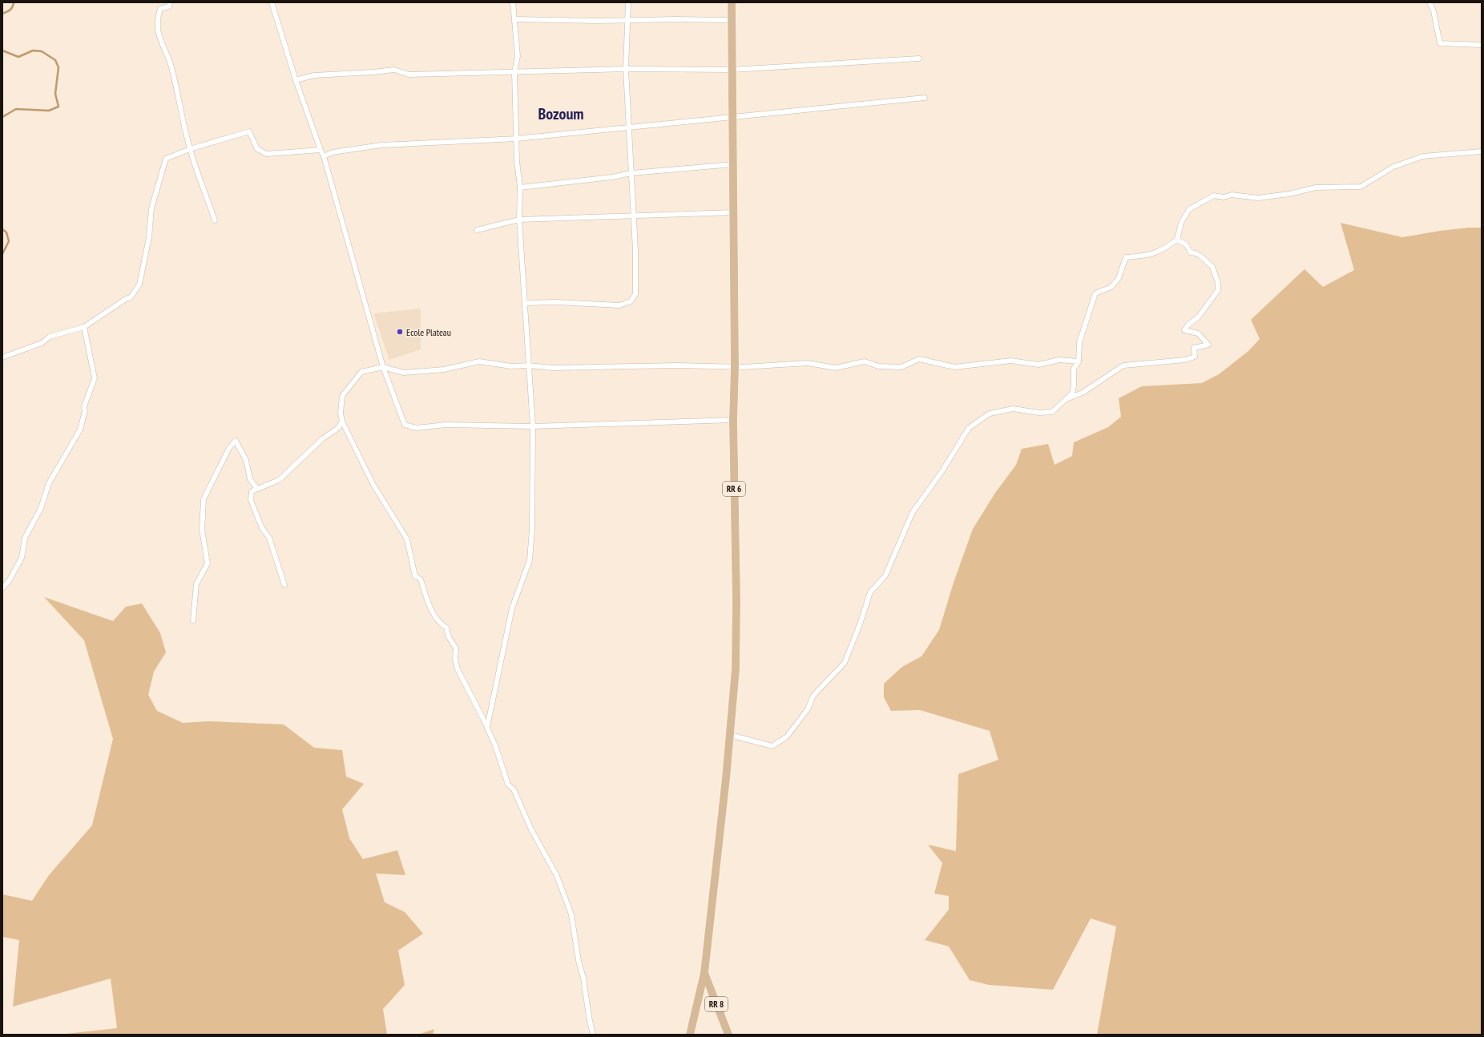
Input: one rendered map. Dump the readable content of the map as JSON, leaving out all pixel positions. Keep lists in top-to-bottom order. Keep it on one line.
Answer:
{"streets":{"main road":["RR 6","RR 8"]},"crossings":[["RR 6","RR 8"]],"districts":["Bozoum"],"places":["Ecole Plateau"]}
